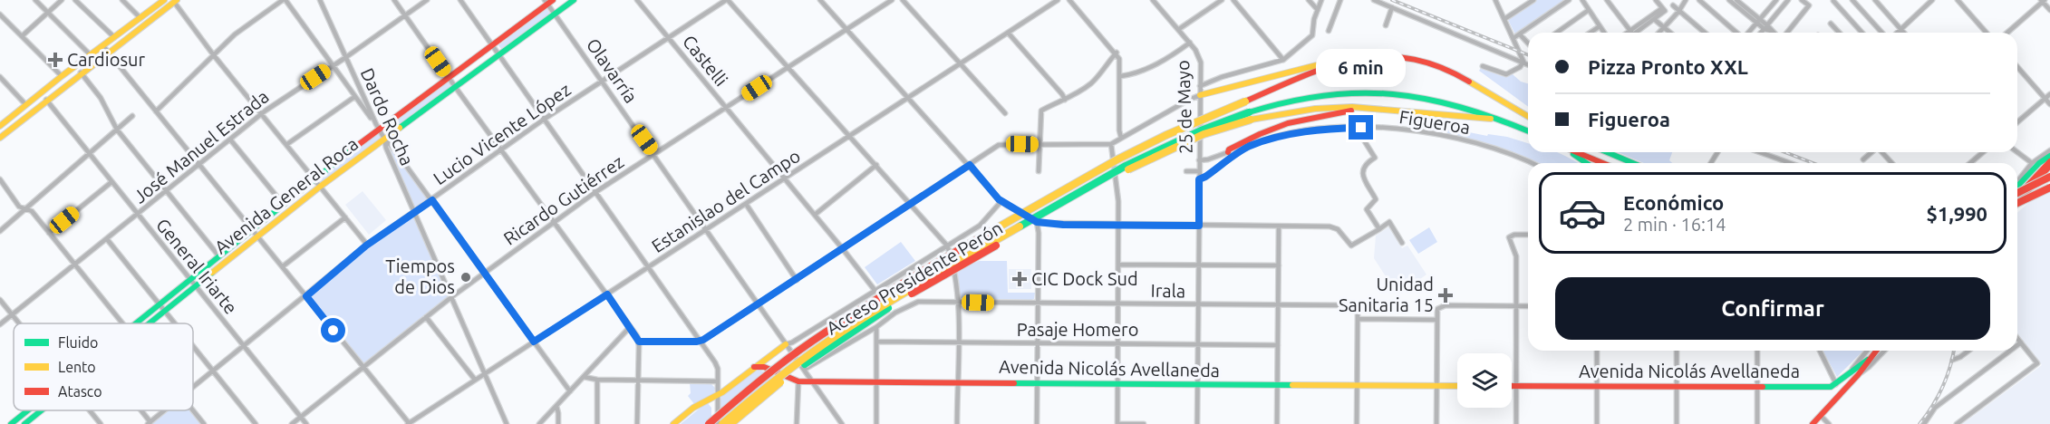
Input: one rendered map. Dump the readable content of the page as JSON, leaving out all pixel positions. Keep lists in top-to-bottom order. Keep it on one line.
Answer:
{"streets":{"main road":["Avenida General Roca","Acceso Presidente Perón","Avenida Nicolás Avellaneda"],"street":["Castelli","Olavarría","25 de Mayo","Dardo Rocha","Figueroa","Lucio Vicente López","José Manuel Estrada","Ricardo Gutiérrez","Estanislao del Campo","General Iriarte","Irala","Pasaje Homero"]},"crossings":[["Castelli","Lucio Vicente López"],["Castelli","Ricardo Gutiérrez"],["Castelli","Estanislao del Campo"],["Olavarría","Lucio Vicente López"],["Olavarría","Avenida General Roca"],["Olavarría","Ricardo Gutiérrez"],["Olavarría","Estanislao del Campo"],["Olavarría","Irala"],["Olavarría","Avenida Nicolás Avellaneda"],["25 de Mayo","Figueroa"],["25 de Mayo","Irala"],["25 de Mayo","Pasaje Homero"],["25 de Mayo","Avenida Nicolás Avellaneda"],["Dardo Rocha","Lucio Vicente López"],["Dardo Rocha","José Manuel Estrada"],["Dardo Rocha","Avenida General Roca"],["Dardo Rocha","Ricardo Gutiérrez"],["Dardo Rocha","Estanislao del Campo"],["Lucio Vicente López","General Iriarte"],["José Manuel Estrada","General Iriarte"],["Avenida General Roca","General Iriarte"],["Ricardo Gutiérrez","General Iriarte"]],"places":{"health":["Cardiosur","CIC Dock Sud","Unidad Sanitaria 15"],"other":["Tiempos de Dios"]},"legend":["Fluido","Lento","Atasco"],"page":{"banner":["Pizza Pronto XXL","Figueroa"],"bubble":"6 min","list":[{"name":"Económico","note":"2 min · 16:14","value":"$1,990"}],"buttons":"Confirmar"}}
